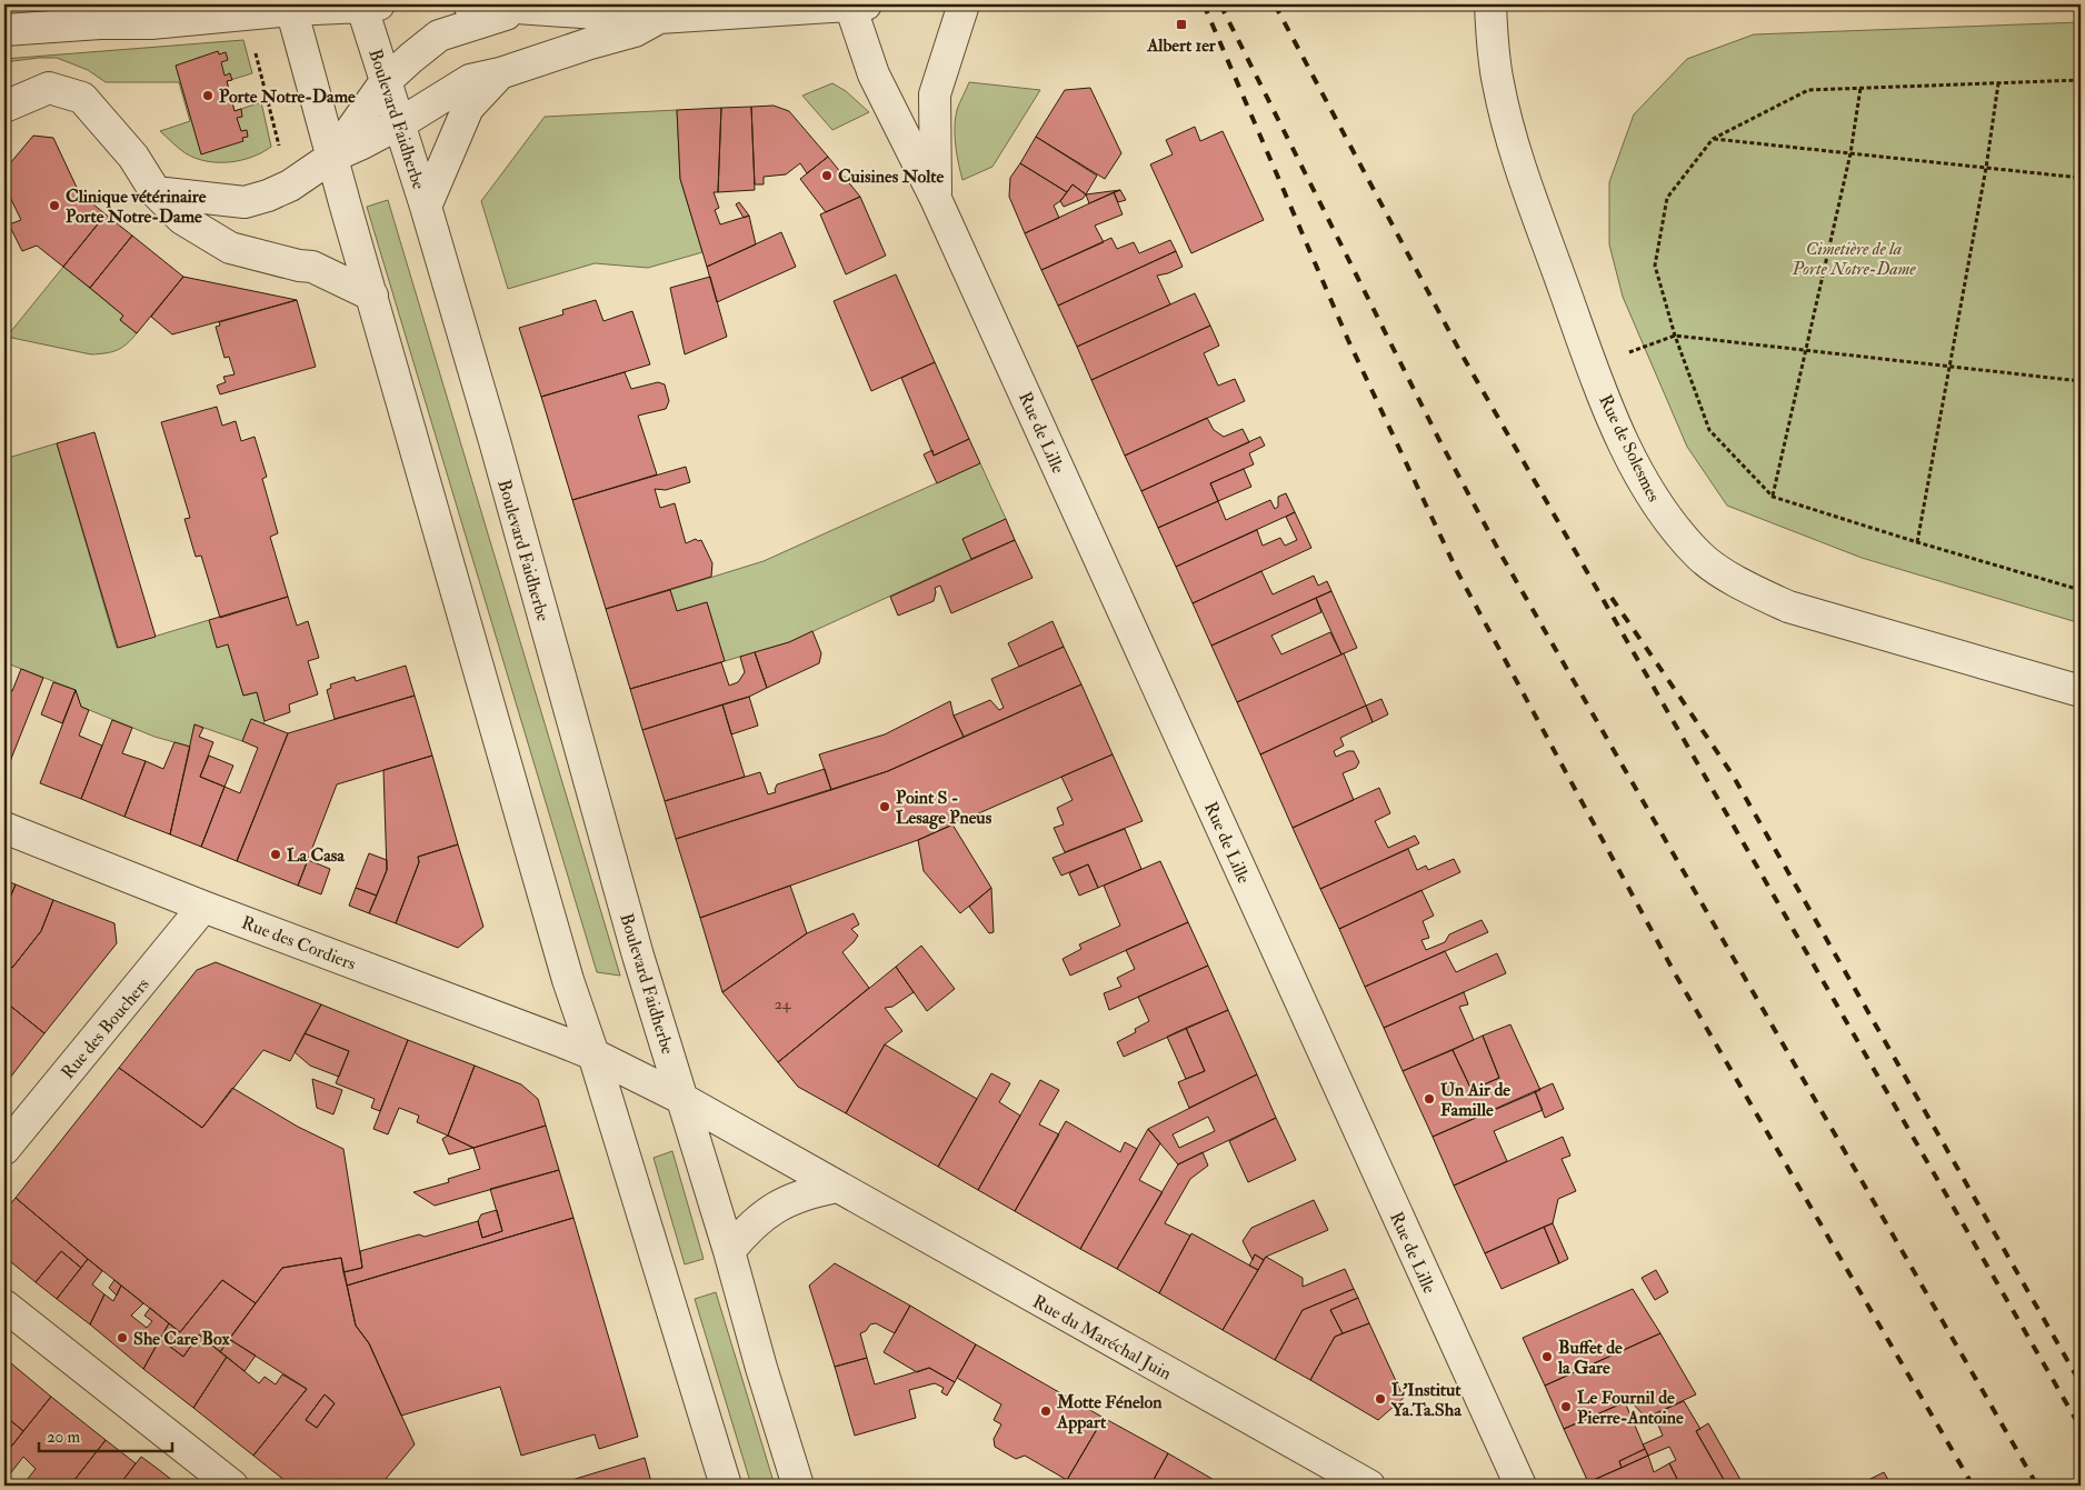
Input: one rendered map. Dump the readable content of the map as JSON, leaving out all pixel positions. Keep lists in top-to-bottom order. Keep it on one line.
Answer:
{"streets":{"street":["Boulevard Faidherbe","Rue de Lille","Rue de Solesmes","Rue des Cordiers","Rue des Bouchers","Rue du Maréchal Juin"]},"crossings":[["Boulevard Faidherbe","Rue du Maréchal Juin"],["Rue des Cordiers","Rue des Bouchers"]],"parks":["Cimetière de la Porte Notre-Dame"],"places":{"transit":["Albert 1er"],"other":["Porte Notre-Dame","Cuisines Nolte","Clinique vétérinaire Porte Notre-Dame","Point S - Lesage Pneus","La Casa","Un Air de Famille","She Care Box","Buffet de la Gare","L'Institut Ya.Ta.Sha","Le Fournil de Pierre-Antoine","Motte Fénelon Appart"]},"house_numbers":["24"],"scale_bar":"20 m"}
